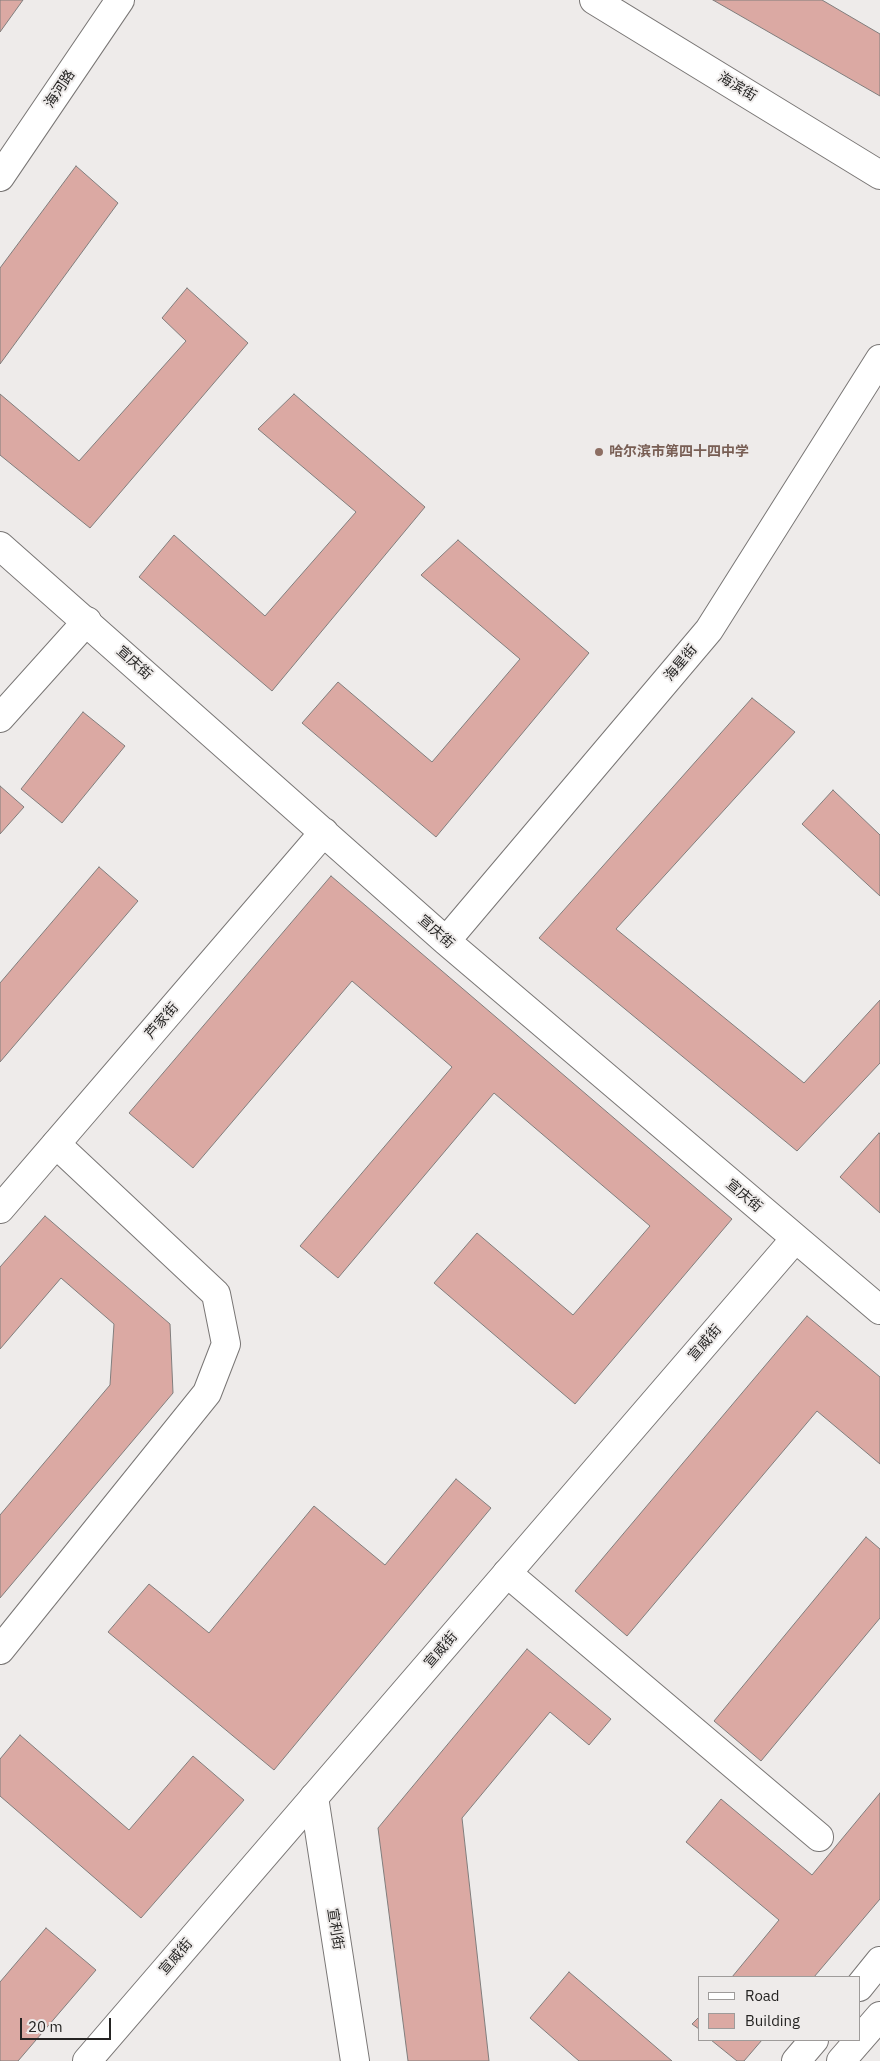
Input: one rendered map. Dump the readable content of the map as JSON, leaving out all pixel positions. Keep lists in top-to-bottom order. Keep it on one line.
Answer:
{"streets":{"main road":["海滨街","海河路","宣庆街","海星街","芦家街","宣威街","宣利街"]},"crossings":[["宣庆街","海星街"],["宣庆街","芦家街"],["宣庆街","宣威街"],["宣威街","宣利街"]],"places":["哈尔滨市第四十四中学"],"legend":["Road","Building"],"scale_bar":"20 m"}
